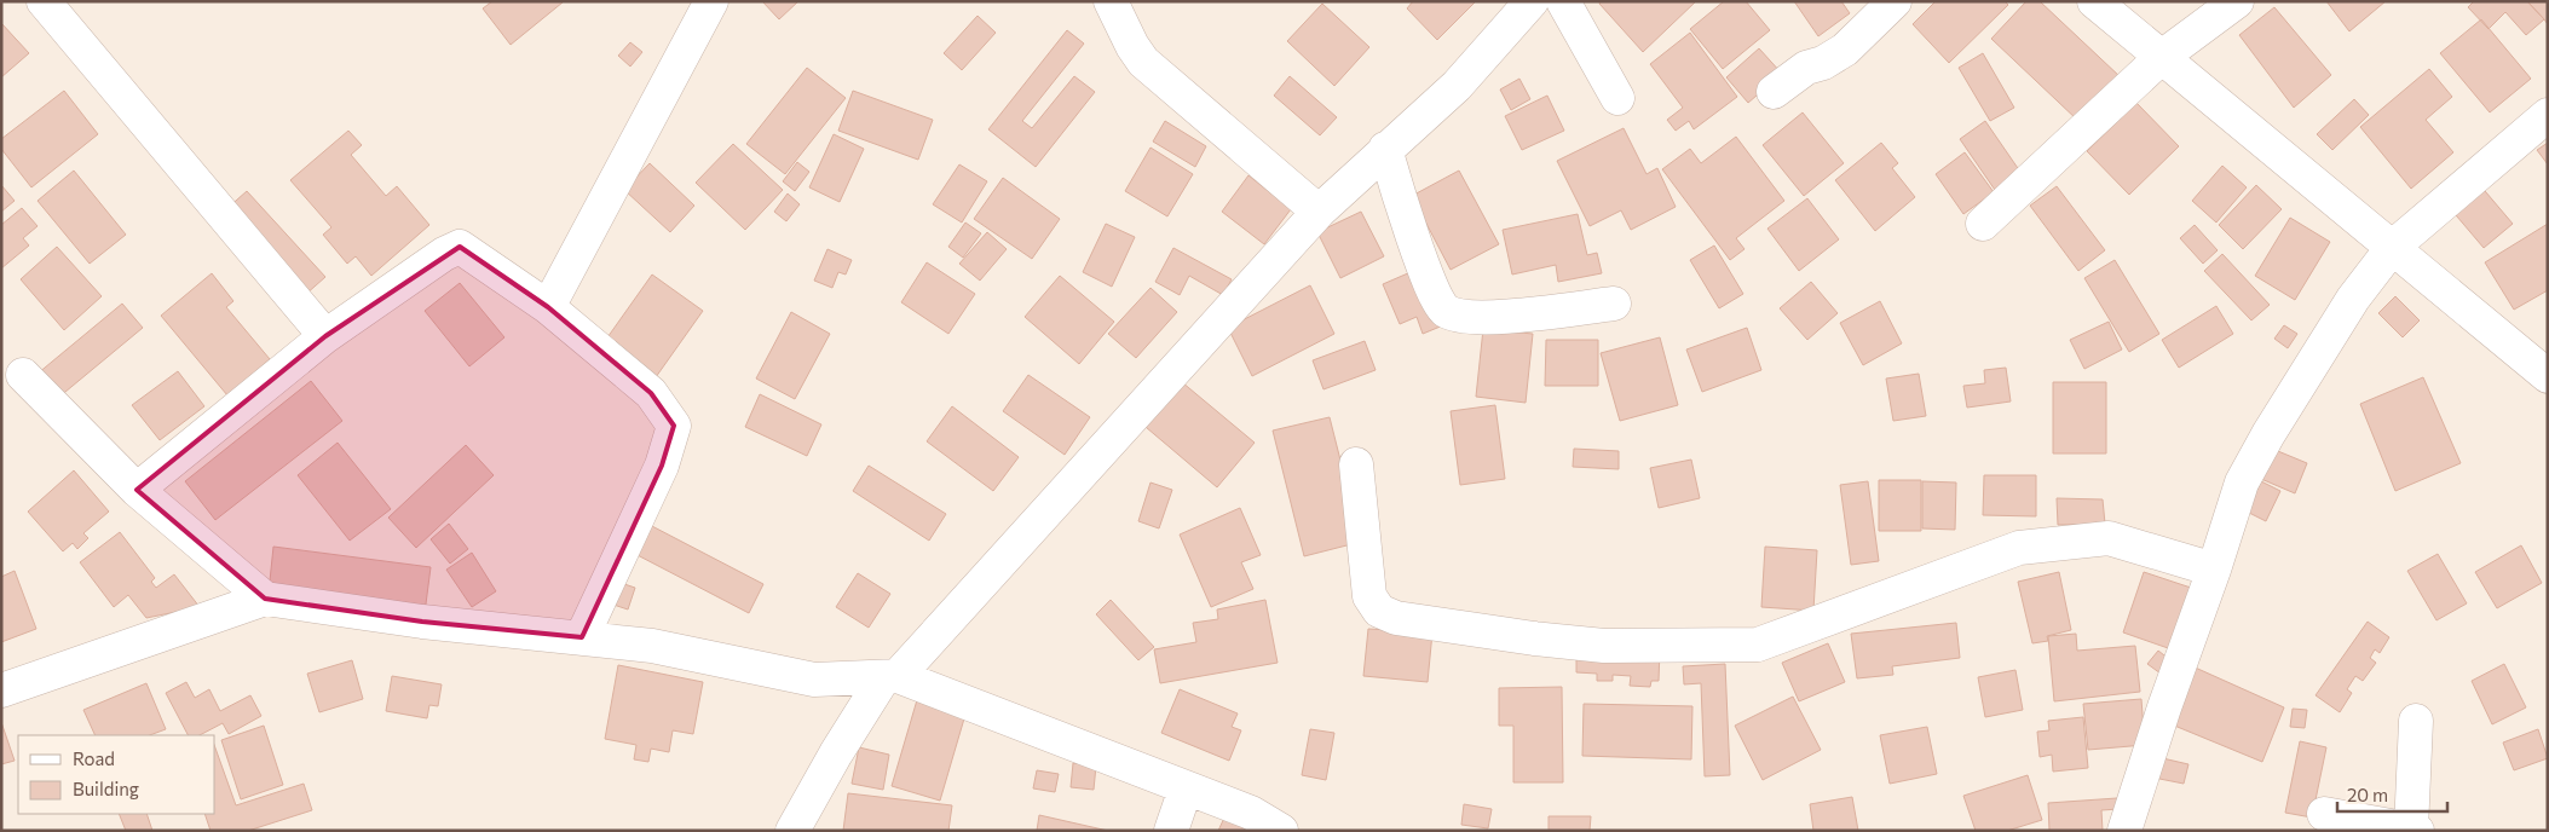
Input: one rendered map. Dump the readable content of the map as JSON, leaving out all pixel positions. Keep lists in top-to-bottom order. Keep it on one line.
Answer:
{"legend":["Road","Building"],"scale_bar":"20 m"}
